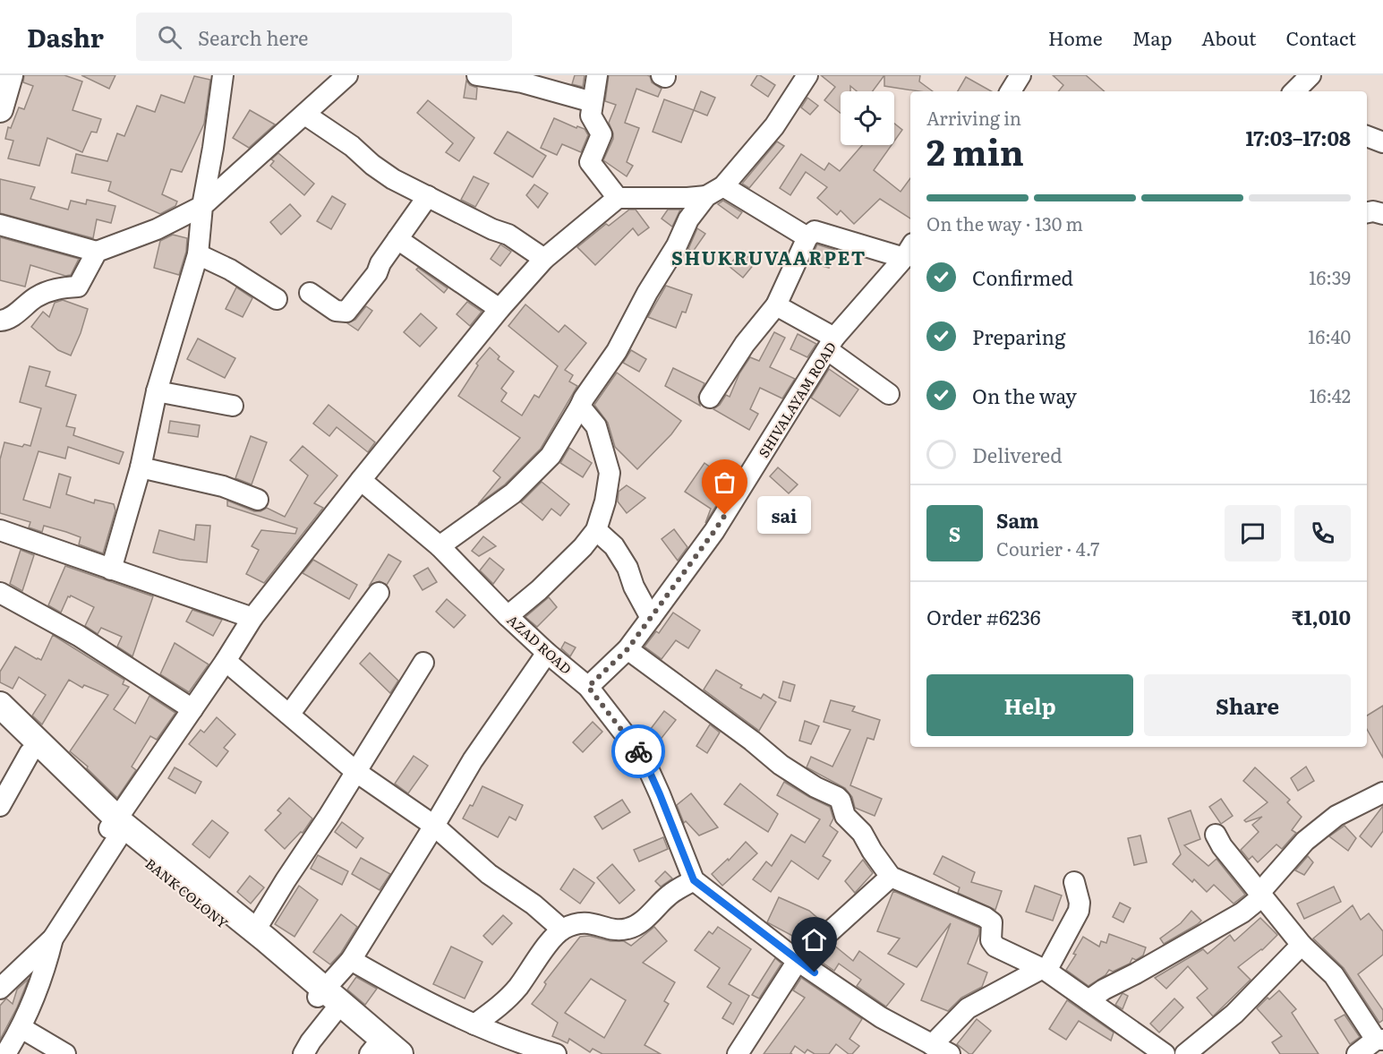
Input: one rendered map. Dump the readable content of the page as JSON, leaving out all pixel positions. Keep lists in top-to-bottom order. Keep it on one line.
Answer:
{"streets":{"main road":["BANK COLONY"],"street":["SHIVALAYAM ROAD","AZAD ROAD"]},"crossings":[["SHIVALAYAM ROAD","AZAD ROAD"]],"districts":["SHUKRUVAARPET"],"places":["sai"],"page":{"header":"Dashr","search":"Search here","nav":["Home","Map","About","Contact"],"heading":["2 min","Arriving in","17:03–17:08"],"panel":["Sam","Courier · 4.7","Order #6236","₹1,010"],"bar":"On the way · 130 m","list":[["Confirmed","16:39"],["Preparing","16:40"],["On the way","16:42"],"Delivered"],"bubble":"sai","round":"S","buttons":["Help","Share"]}}
